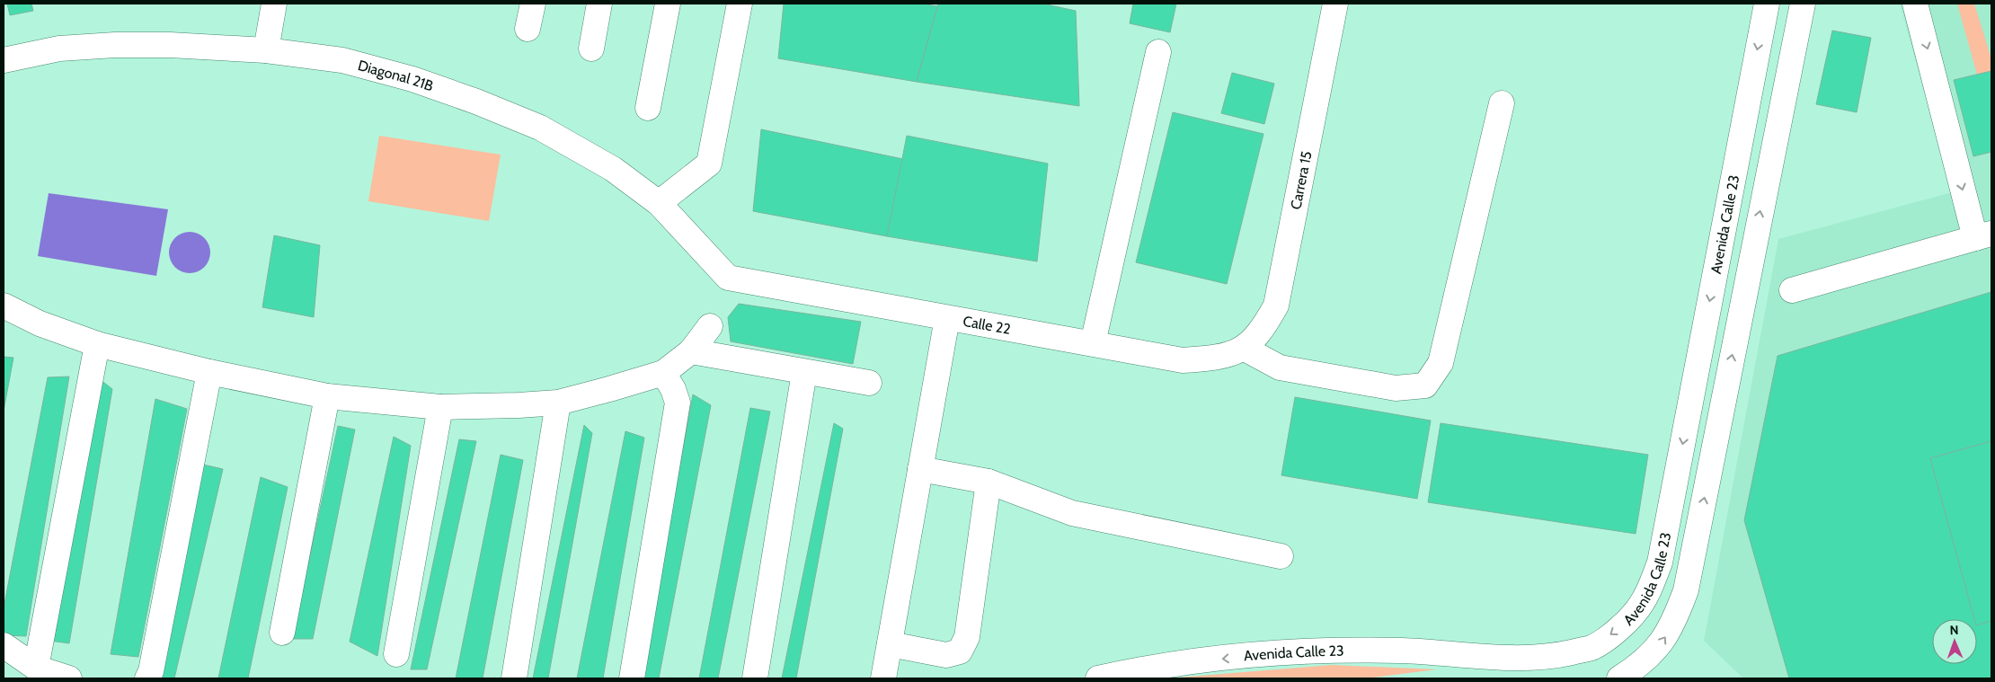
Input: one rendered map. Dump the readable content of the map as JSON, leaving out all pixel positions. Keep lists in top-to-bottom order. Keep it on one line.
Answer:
{"streets":{"street":["Diagonal 21B","Carrera 15","Avenida Calle 23","Calle 22"]},"crossings":[["Diagonal 21B","Calle 22"],["Carrera 15","Calle 22"]],"one_way":["Avenida Calle 23"],"north":"top"}
